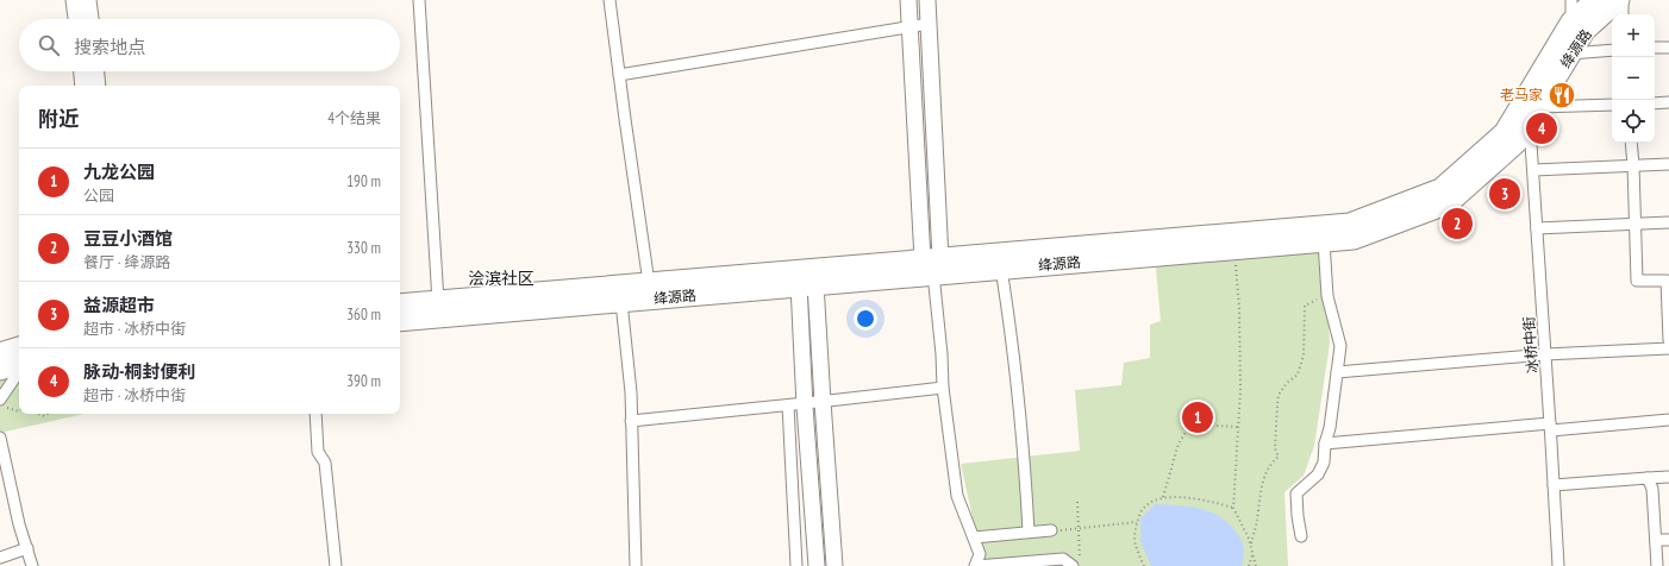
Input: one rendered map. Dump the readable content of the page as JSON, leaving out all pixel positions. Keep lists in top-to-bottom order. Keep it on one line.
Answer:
{"streets":{"highway":["绛源路"],"street":["冰桥中街"]},"crossings":[["绛源路","冰桥中街"]],"districts":["浍滨社区"],"places":{"restaurant":["老马家"]},"page":{"map_buttons":["+","−"],"search":"搜索地点","heading":["附近","4个结果"],"pins":["4","3","2","1"],"list":[{"mark":"1","name":"九龙公园","note":"公园","value":"190 m"},{"mark":"2","name":"豆豆小酒馆","note":"餐厅 · 绛源路","value":"330 m"},{"mark":"3","name":"益源超市","note":"超市 · 冰桥中街","value":"360 m"},{"mark":"4","name":"脉动-桐封便利","note":"超市 · 冰桥中街","value":"390 m"}]}}
